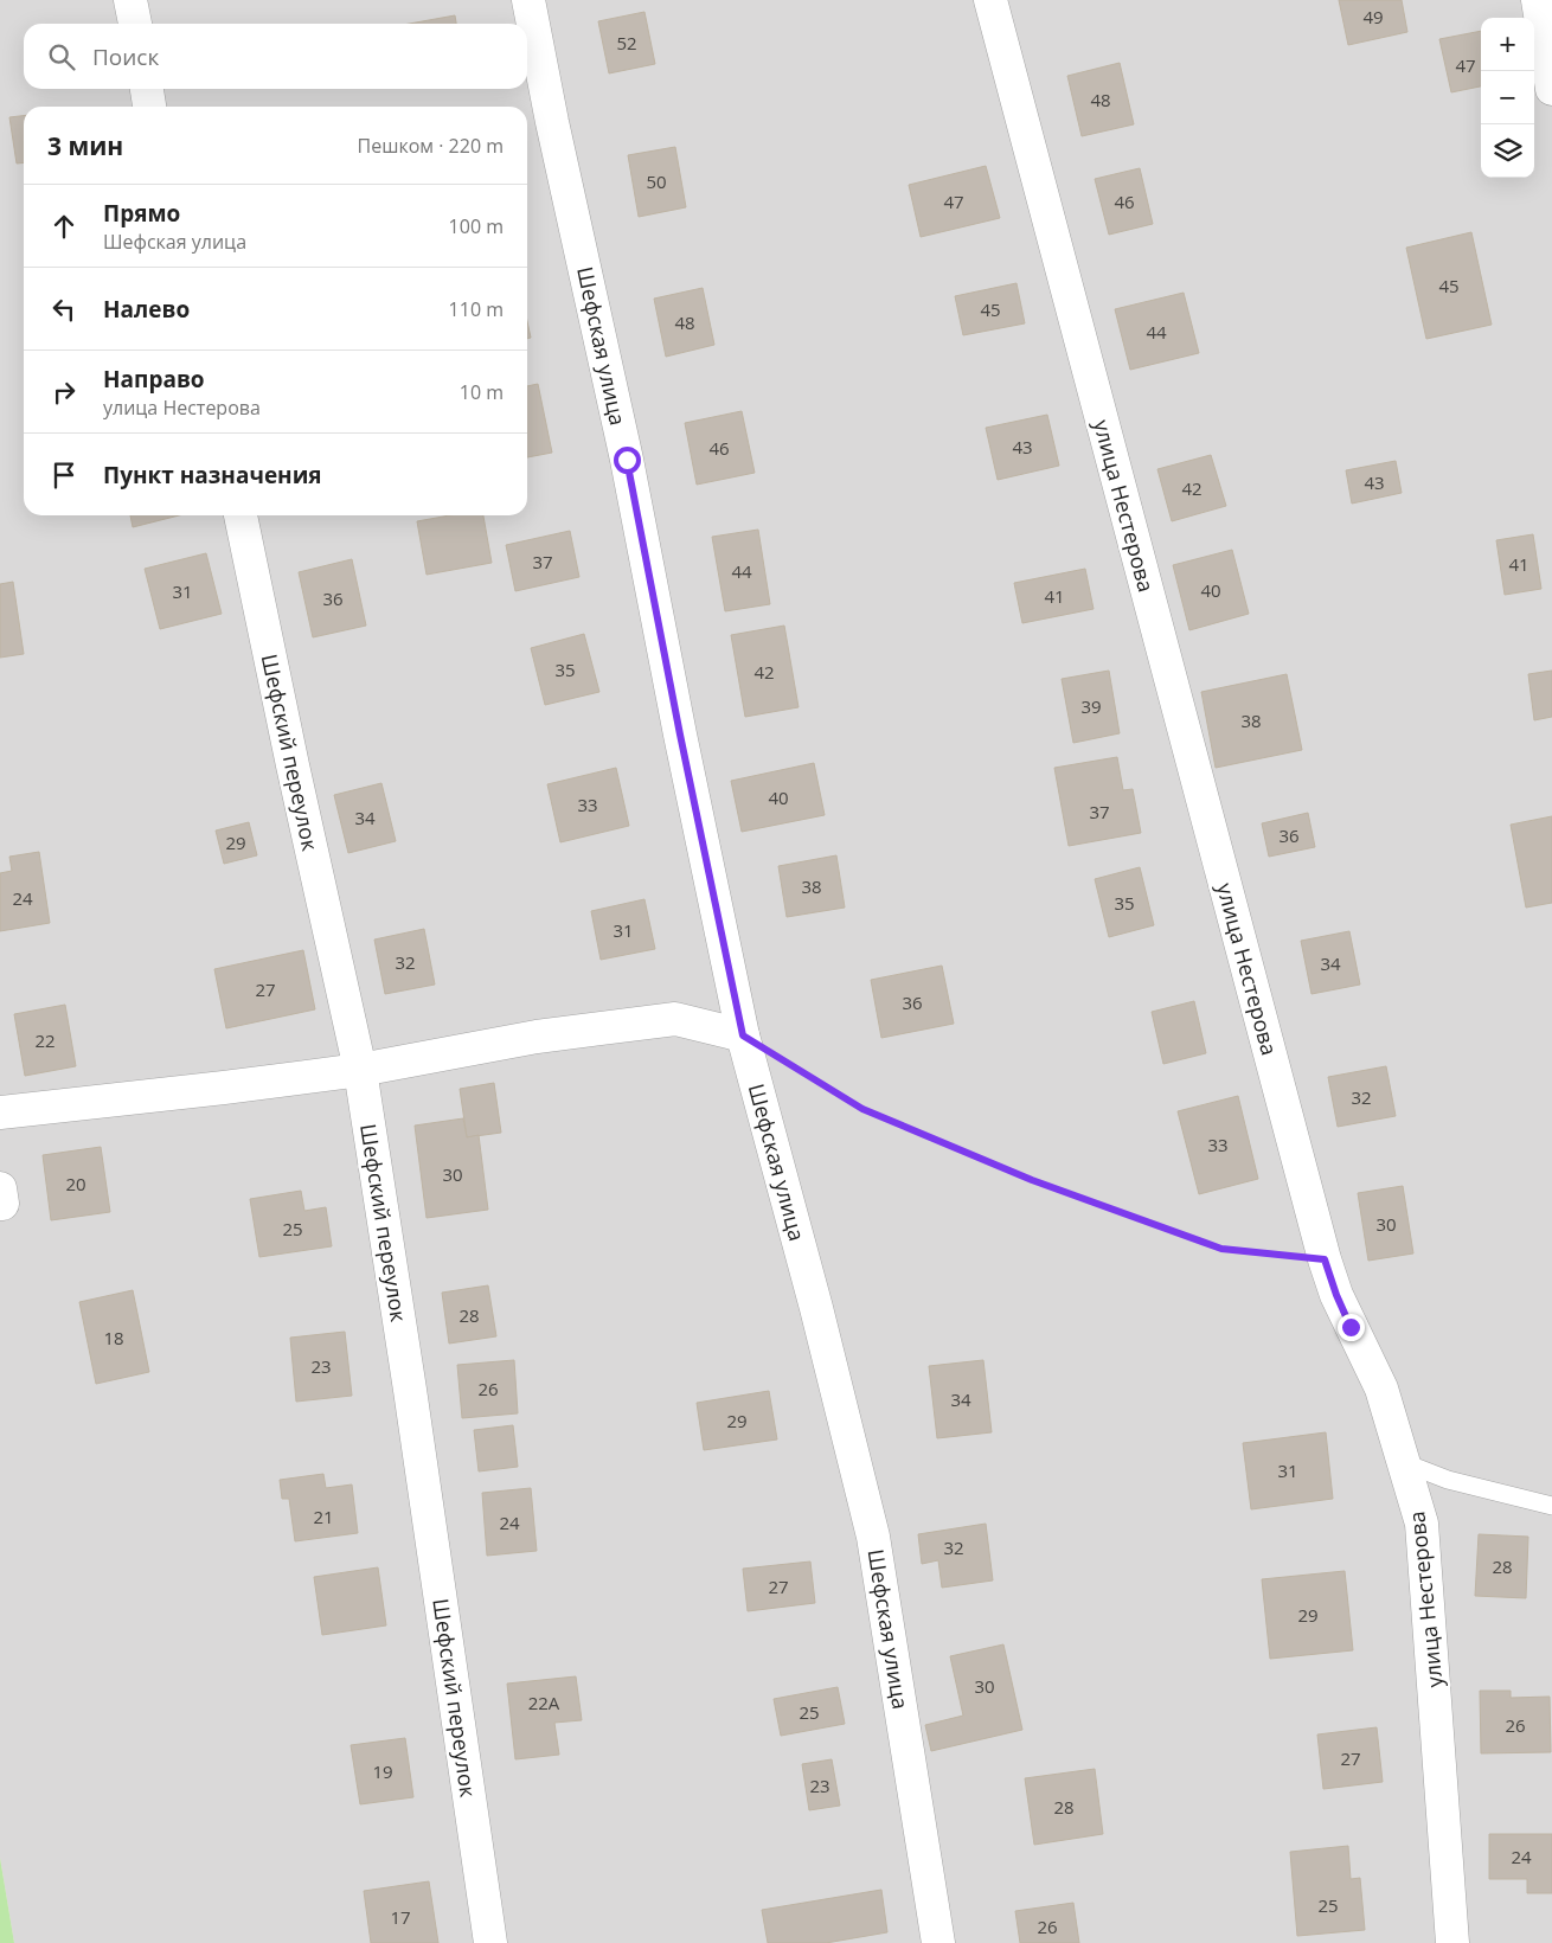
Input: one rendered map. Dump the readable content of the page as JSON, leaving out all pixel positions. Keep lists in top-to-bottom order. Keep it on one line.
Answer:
{"streets":{"street":["Шефская улица","улица Нестерова","Шефский переулок"]},"house_numbers":["49","52","47","48","50","47","46","45","45","48","44","43","46","43","42","37","41","44","40","31","41","36","35","42","39","38","40","33","37","34","36","29","38","24","35","31","32","34","27","36","22","32","33","30","20","30","25","28","18","23","26","34","29","31","21","24","32","28","27","29","30","22А","25","26","27","19","23","28","24","25","17","26"],"page":{"map_buttons":["+","−"],"search":"Поиск","heading":["3 мин","Пешком · 220 m"],"list":[["Прямо","Шефская улица","100 m"],["Налево","110 m"],["Направо","улица Нестерова","10 m"],"Пункт назначения"]}}
